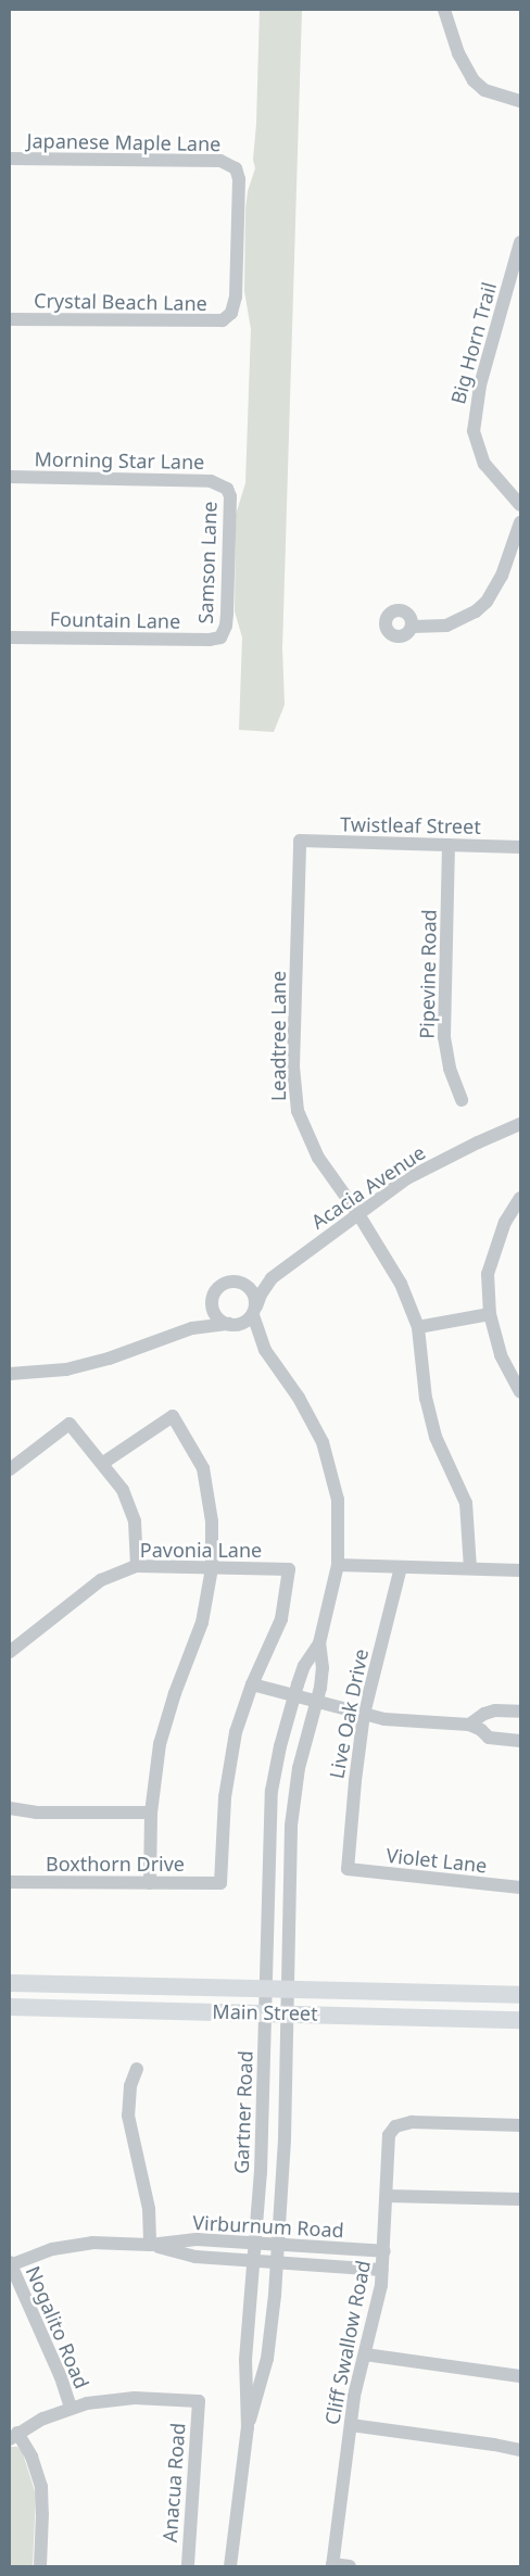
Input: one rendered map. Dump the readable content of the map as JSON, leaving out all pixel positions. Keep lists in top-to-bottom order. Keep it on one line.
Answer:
{"streets":{"main road":["Main Street"],"street":["Japanese Maple Lane","Crystal Beach Lane","Big Horn Trail","Morning Star Lane","Samson Lane","Fountain Lane","Twistleaf Street","Pipevine Road","Leadtree Lane","Acacia Avenue","Pavonia Lane","Live Oak Drive","Violet Lane","Boxthorn Drive","Gartner Road","Virburnum Road","Nogalito Road","Cliff Swallow Road","Anacua Road"]},"crossings":[["Japanese Maple Lane","Crystal Beach Lane"],["Morning Star Lane","Samson Lane"],["Samson Lane","Fountain Lane"],["Twistleaf Street","Pipevine Road"],["Twistleaf Street","Leadtree Lane"],["Leadtree Lane","Acacia Avenue"],["Pavonia Lane","Boxthorn Drive"],["Live Oak Drive","Violet Lane"],["Main Street","Gartner Road"],["Gartner Road","Virburnum Road"],["Virburnum Road","Nogalito Road"],["Virburnum Road","Cliff Swallow Road"],["Nogalito Road","Anacua Road"]]}
